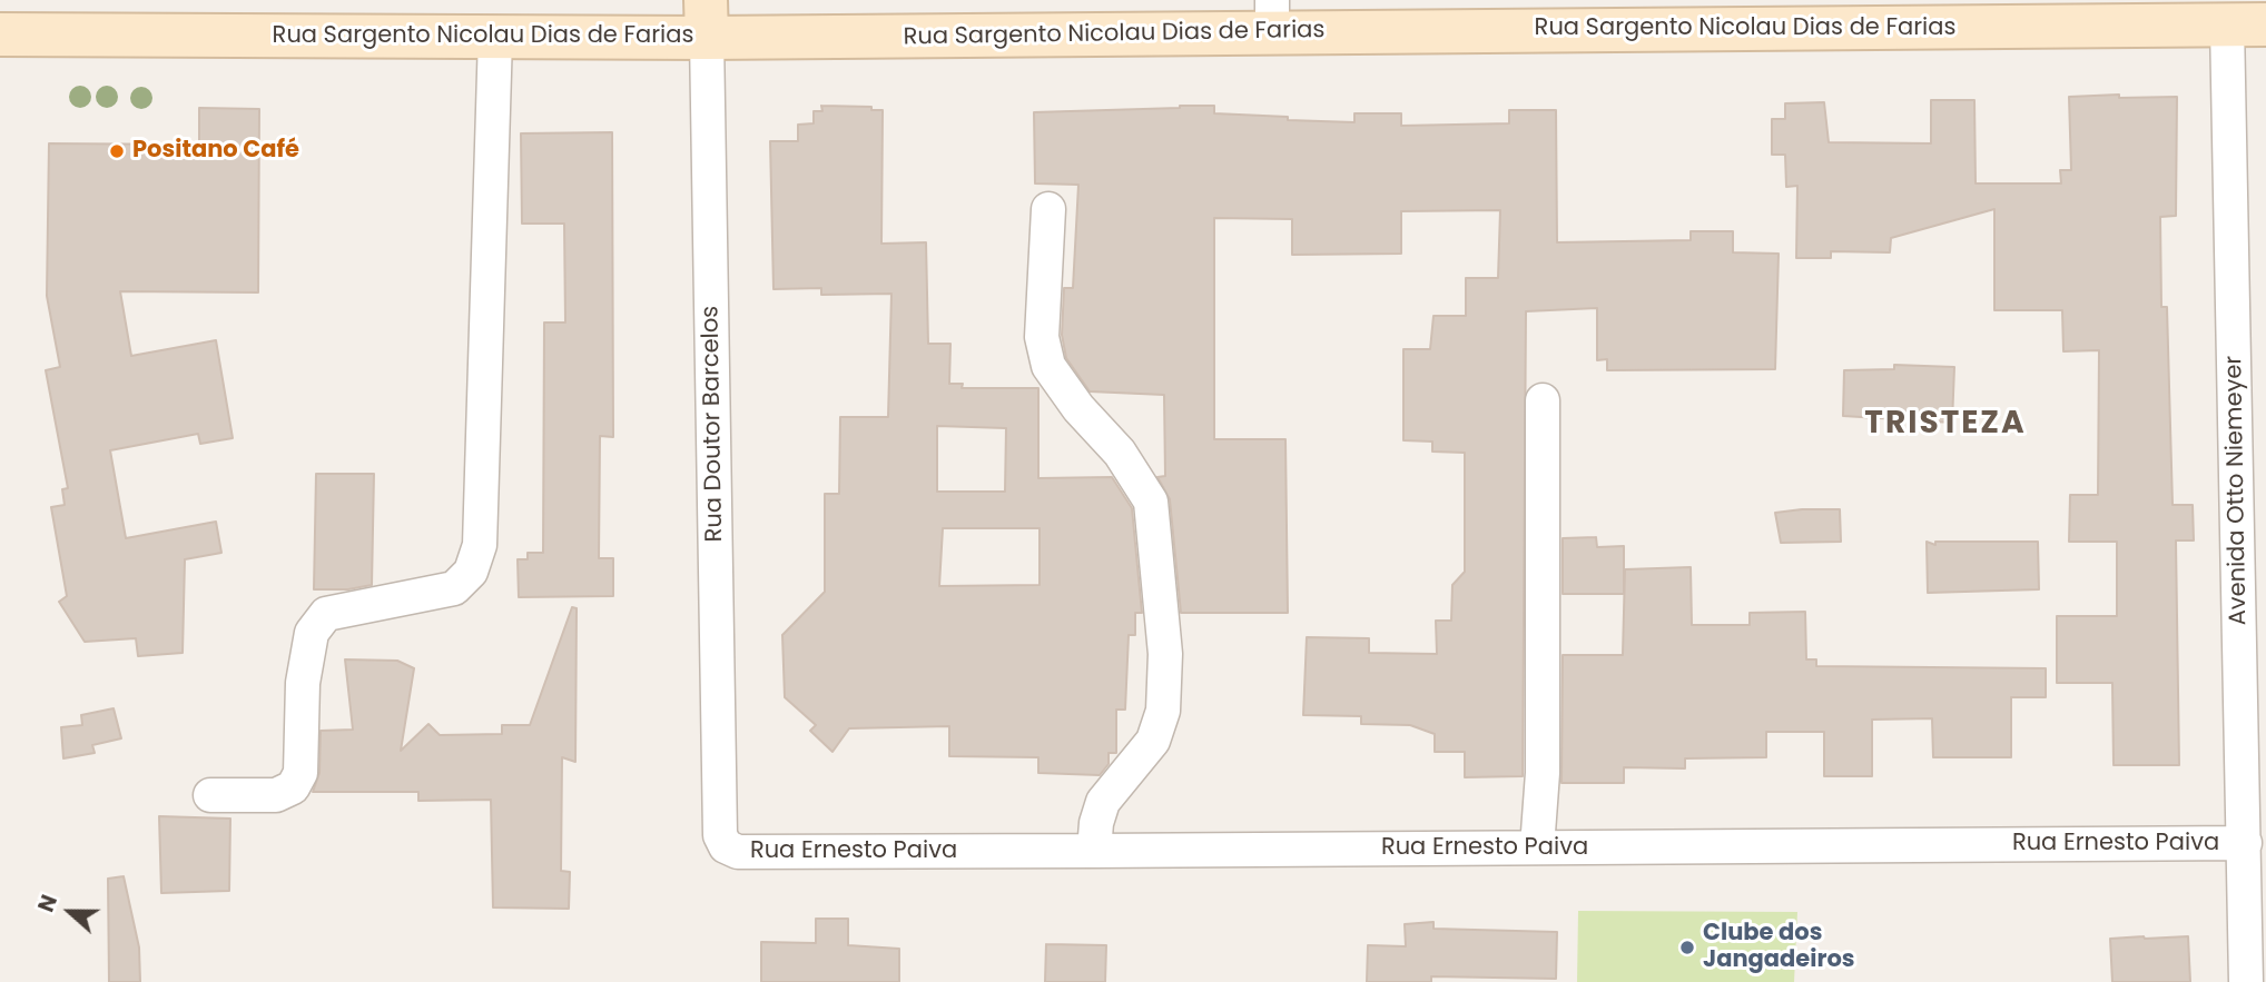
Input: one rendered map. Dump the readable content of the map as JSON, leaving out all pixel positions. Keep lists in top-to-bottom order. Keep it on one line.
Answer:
{"streets":{"main road":["Rua Sargento Nicolau Dias de Farias"],"street":["Rua Doutor Barcelos","Avenida Otto Niemeyer","Rua Ernesto Paiva"]},"crossings":[["Rua Sargento Nicolau Dias de Farias","Rua Doutor Barcelos"],["Rua Sargento Nicolau Dias de Farias","Avenida Otto Niemeyer"],["Rua Doutor Barcelos","Rua Ernesto Paiva"],["Avenida Otto Niemeyer","Rua Ernesto Paiva"]],"districts":["TRISTEZA"],"places":["Positano Café","Clube dos Jangadeiros"],"north":"left"}
